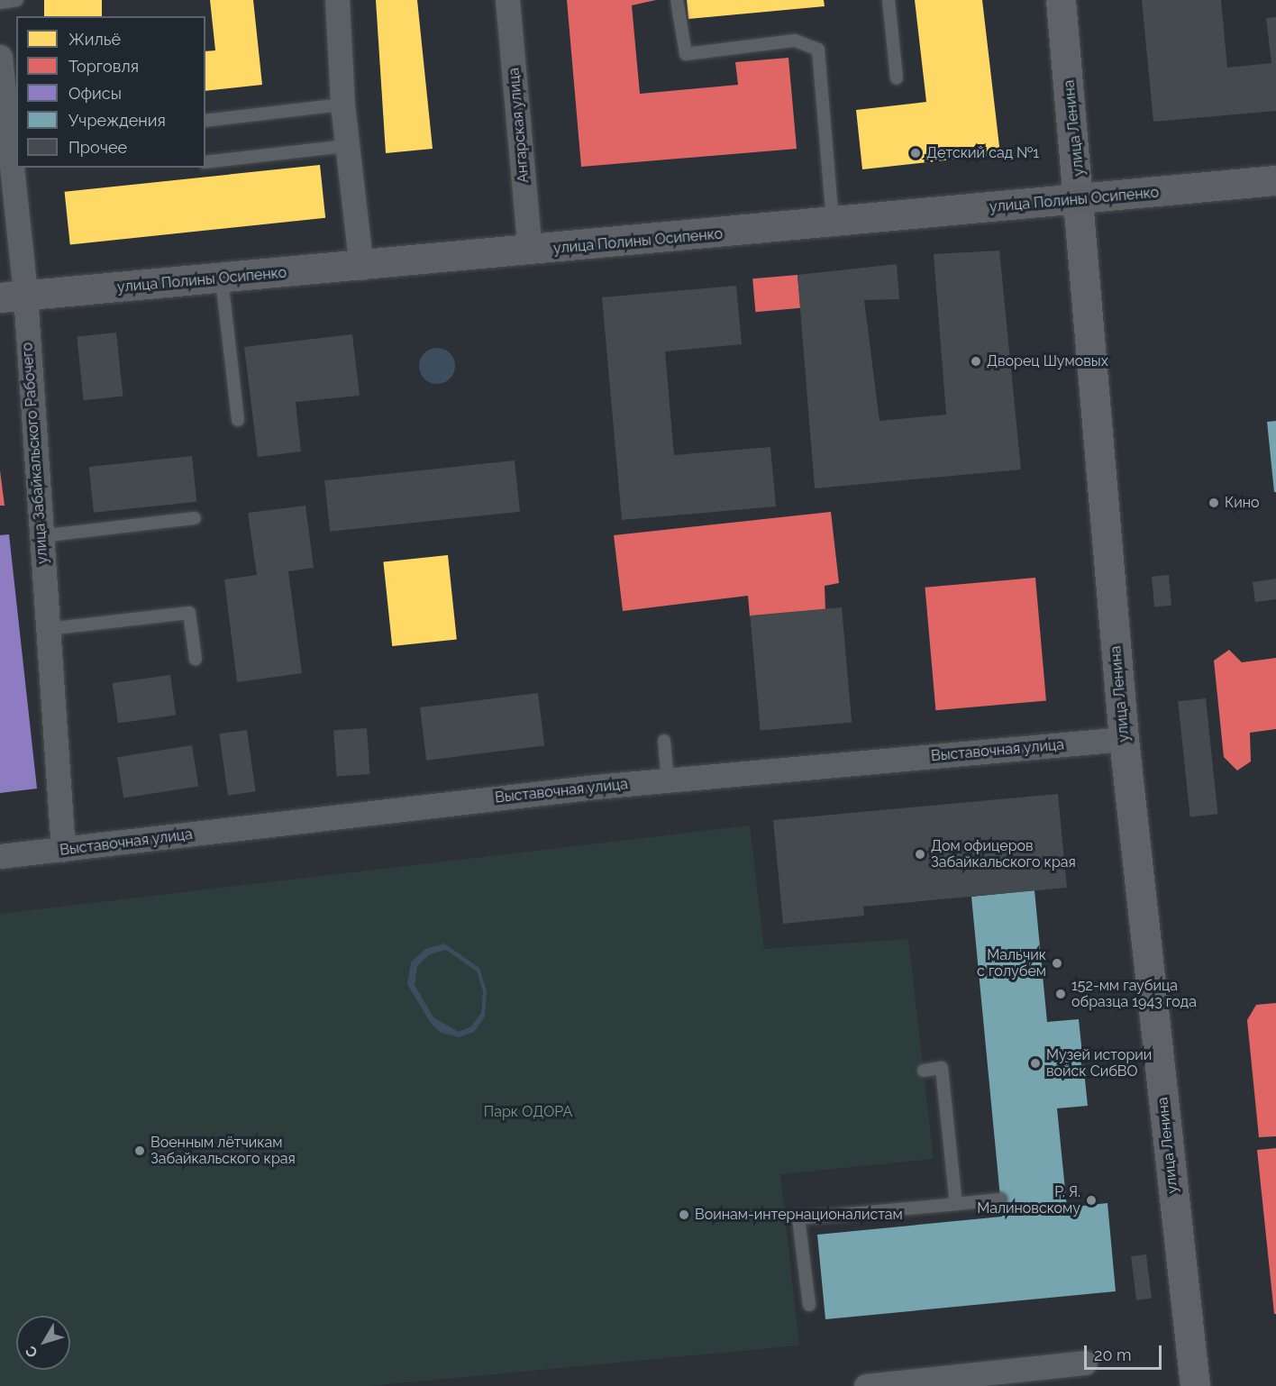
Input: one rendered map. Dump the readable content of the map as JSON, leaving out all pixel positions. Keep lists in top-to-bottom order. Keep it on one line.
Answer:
{"streets":{"main road":["улица Ленина","улица Полины Осипенко"],"street":["Ангарская улица","улица Забайкальского Рабочего","Выставочная улица"]},"crossings":[["Ангарская улица","улица Полины Осипенко"],["улица Ленина","улица Полины Осипенко"],["улица Ленина","Выставочная улица"],["улица Полины Осипенко","улица Забайкальского Рабочего"],["улица Забайкальского Рабочего","Выставочная улица"]],"parks":["Парк ОДОРА"],"places":["Детский сад №1","Дворец Шумовых","Кино","Дом офицеров Забайкальского края","Мальчик с голубем","152-мм гаубица образца 1943 года","Музей истории войск СибВО","Военным лётчикам Забайкальского края","Р. Я. Малиновскому","Воинам-интернационалистам"],"legend":["Жильё","Торговля","Офисы","Учреждения","Прочее"],"scale_bar":"20 m","north":"bottom left"}
